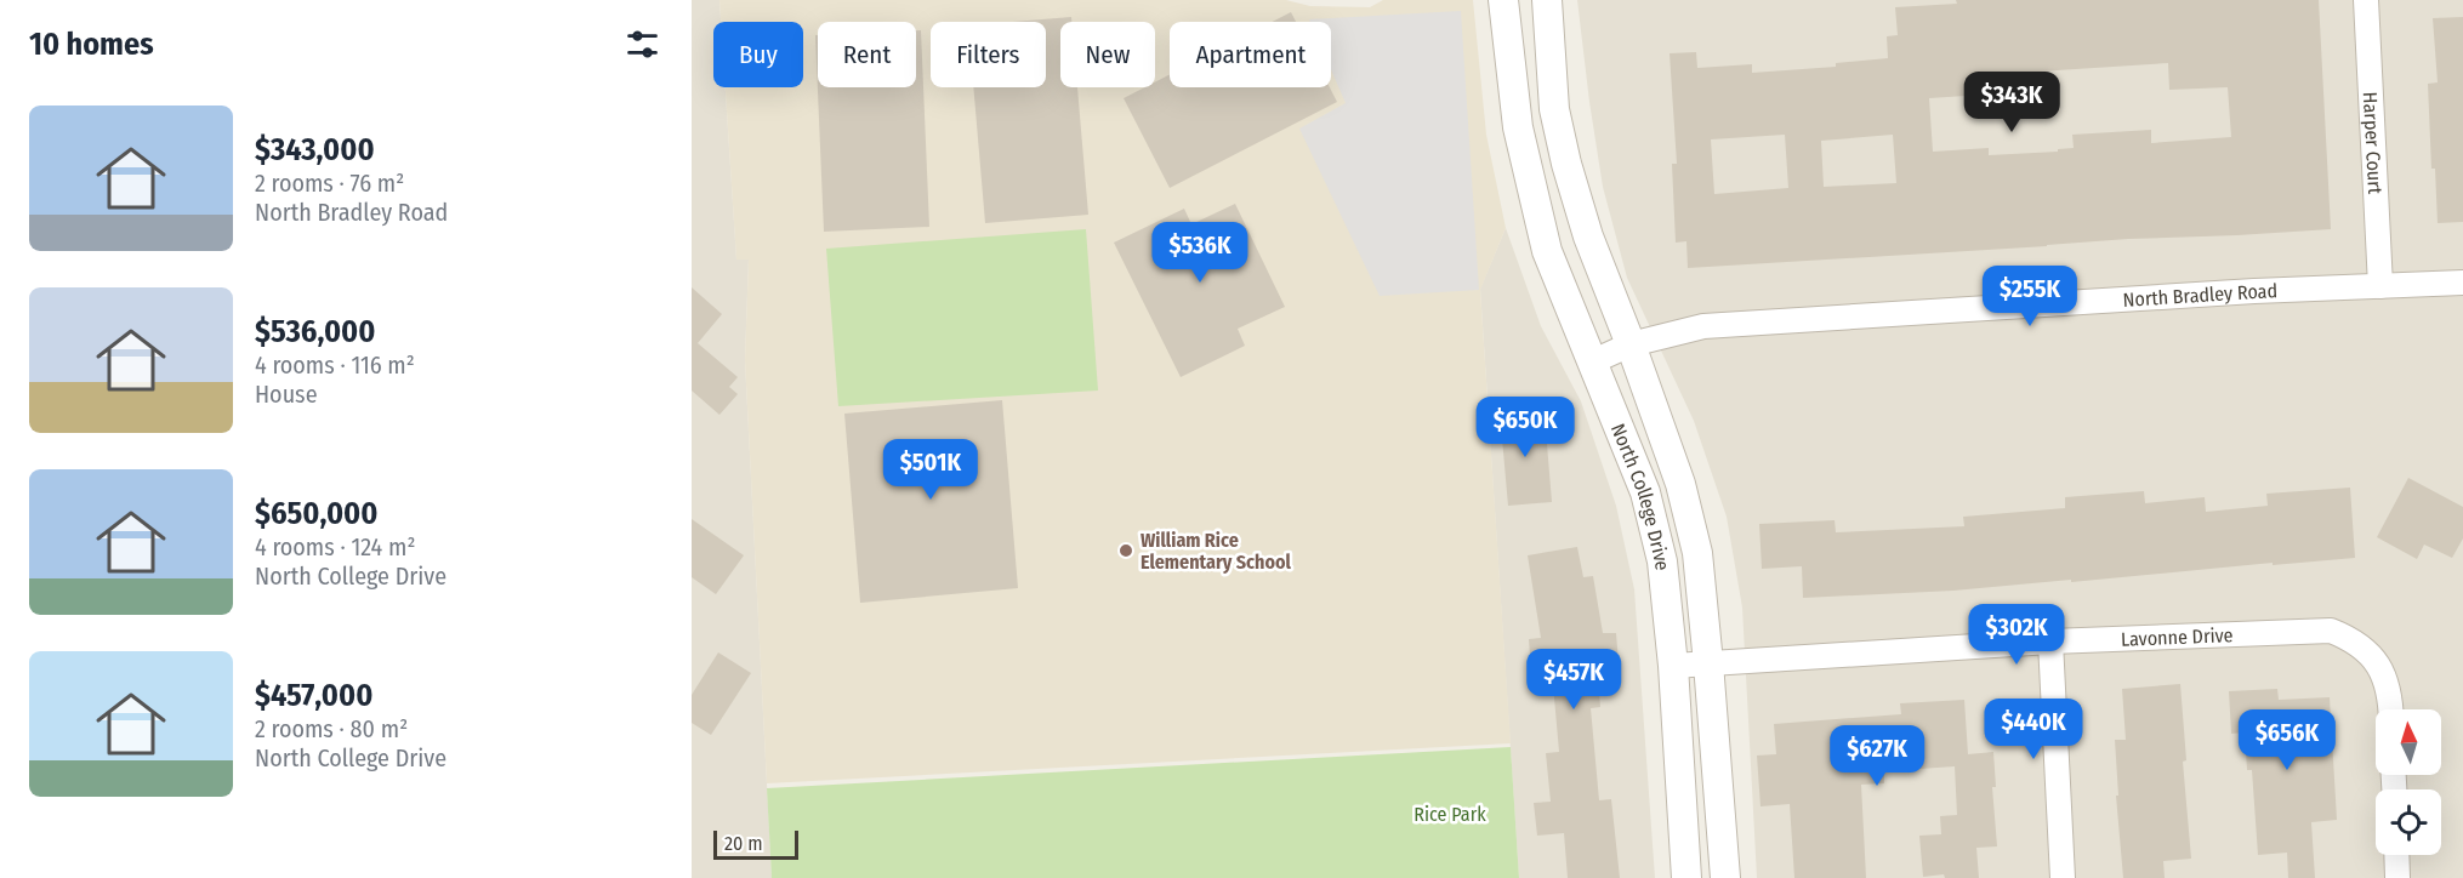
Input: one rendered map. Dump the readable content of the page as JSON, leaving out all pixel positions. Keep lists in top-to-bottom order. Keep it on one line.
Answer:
{"streets":{"street":["Harper Court","North Bradley Road","North College Drive","Lavonne Drive"]},"crossings":[["Harper Court","North Bradley Road"],["North Bradley Road","North College Drive"],["North College Drive","Lavonne Drive"]],"parks":["Rice Park"],"places":["William Rice Elementary School"],"scale_bar":"20 m","north":"top","page":{"heading":"10 homes","chip":["Buy","Rent","Filters","New","Apartment"],"price":["$343K","$536K","$255K","$650K","$501K","$302K","$457K","$440K","$656K","$627K"],"list":[{"name":"$343,000","note":"2 rooms · 76 m² · North Bradley Road"},{"name":"$536,000","note":"4 rooms · 116 m² · House"},{"name":"$650,000","note":"4 rooms · 124 m² · North College Drive"},{"name":"$457,000","note":"2 rooms · 80 m² · North College Drive"}],"scale":"20 m"}}
